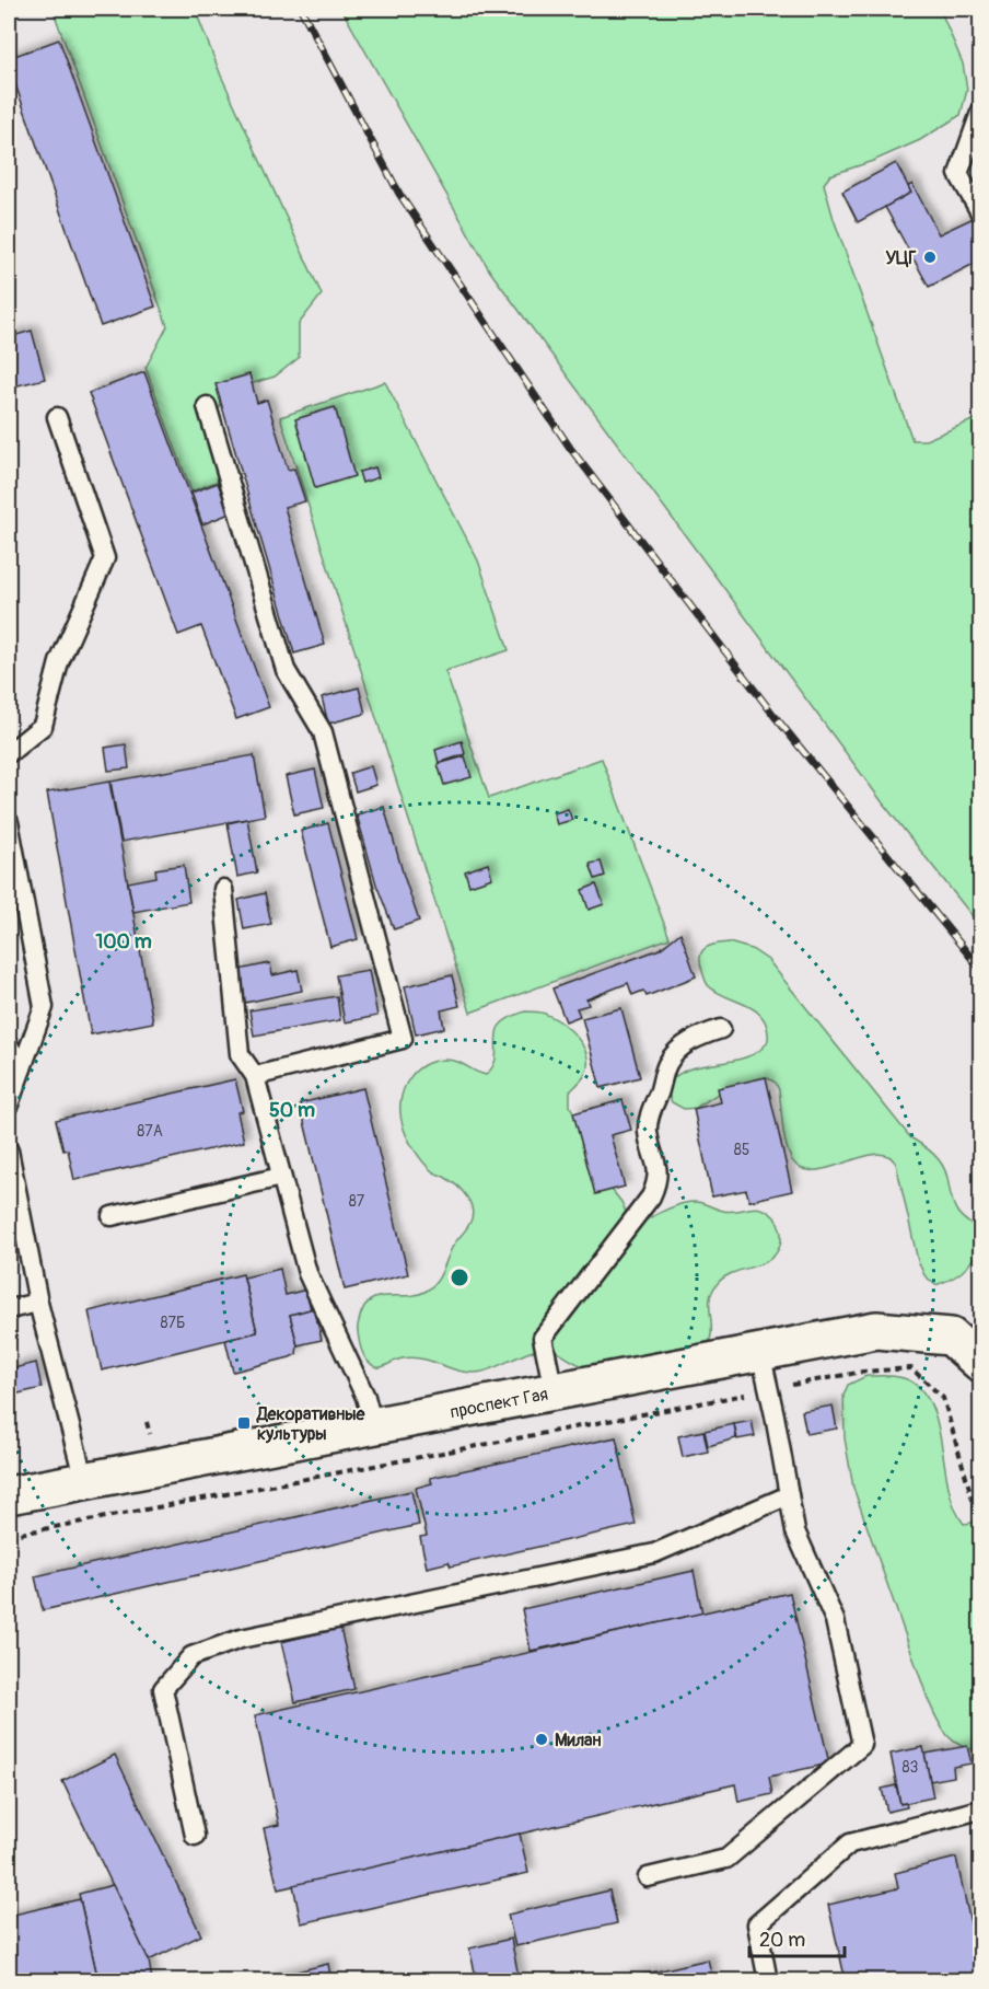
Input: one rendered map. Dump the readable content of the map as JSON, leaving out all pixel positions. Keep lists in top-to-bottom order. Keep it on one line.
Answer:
{"streets":{"street":["проспект Гая"]},"places":{"other":["УЦГ","Милан"],"transit":["Декоративные культуры"]},"house_numbers":["87А","85","87","87Б","83"],"scale_bar":"20 m","rings":["100 m","50 m"]}
